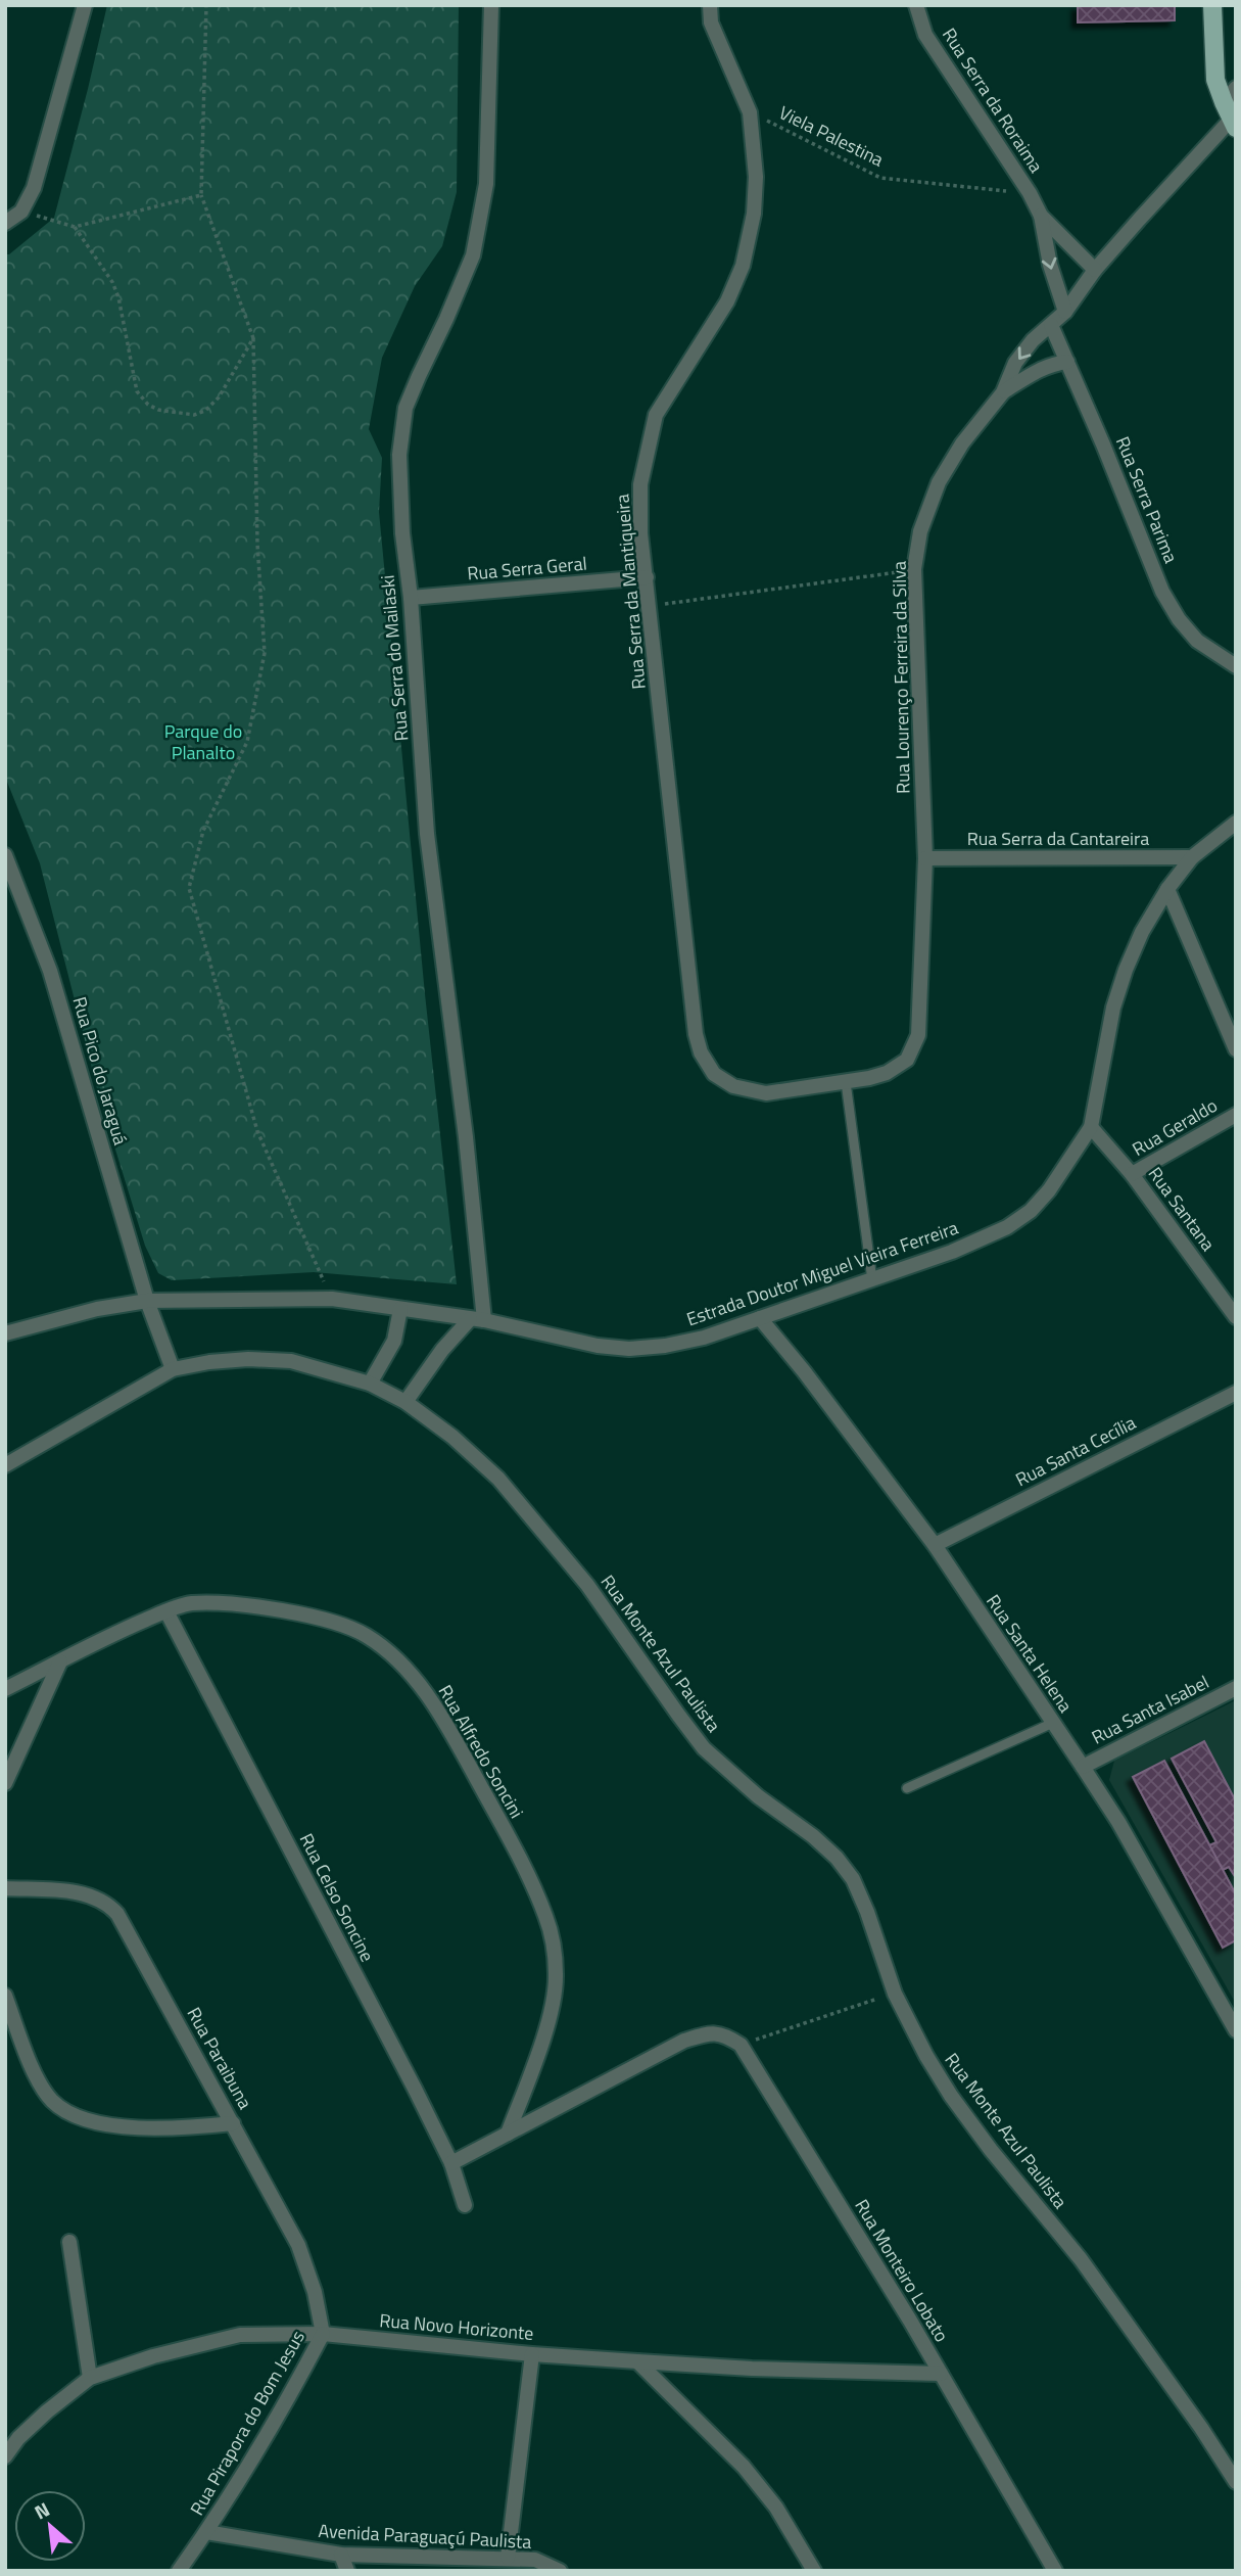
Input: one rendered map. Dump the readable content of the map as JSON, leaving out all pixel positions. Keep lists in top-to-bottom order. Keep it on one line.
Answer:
{"streets":{"street":["Rua Serra da Roraima","Rua Serra Parima","Rua Serra Geral","Rua Serra da Mantiqueira","Rua Serra do Mailaski","Rua Lourenço Ferreira da Silva","Rua Serra da Cantareira","Rua Pico do Jaraguá","Rua Geraldo","Rua Santana","Estrada Doutor Miguel Vieira Ferreira","Rua Santa Cecília","Rua Monte Azul Paulista","Rua Santa Helena","Rua Santa Isabel","Rua Alfredo Soncini","Rua Celso Soncine","Rua Paraibuna","Rua Monteiro Lobato","Rua Novo Horizonte","Rua Pirapora do Bom Jesus","Avenida Paraguaçú Paulista"],"path":["Viela Palestina"]},"crossings":[["Rua Serra da Roraima","Viela Palestina"],["Rua Serra da Roraima","Rua Lourenço Ferreira da Silva"],["Viela Palestina","Rua Serra da Mantiqueira"],["Rua Serra Parima","Rua Lourenço Ferreira da Silva"],["Rua Serra Geral","Rua Serra da Mantiqueira"],["Rua Serra Geral","Rua Serra do Mailaski"],["Rua Serra da Mantiqueira","Rua Lourenço Ferreira da Silva"],["Rua Serra do Mailaski","Estrada Doutor Miguel Vieira Ferreira"],["Rua Lourenço Ferreira da Silva","Rua Serra da Cantareira"],["Rua Serra da Cantareira","Estrada Doutor Miguel Vieira Ferreira"],["Rua Pico do Jaraguá","Estrada Doutor Miguel Vieira Ferreira"],["Rua Pico do Jaraguá","Rua Monte Azul Paulista"],["Rua Geraldo","Rua Santana"],["Rua Santana","Estrada Doutor Miguel Vieira Ferreira"],["Estrada Doutor Miguel Vieira Ferreira","Rua Santa Helena"],["Rua Santa Cecília","Rua Santa Helena"],["Rua Santa Helena","Rua Santa Isabel"],["Rua Alfredo Soncini","Rua Celso Soncine"],["Rua Paraibuna","Rua Novo Horizonte"],["Rua Paraibuna","Rua Pirapora do Bom Jesus"],["Rua Monteiro Lobato","Rua Novo Horizonte"],["Rua Novo Horizonte","Rua Pirapora do Bom Jesus"],["Rua Pirapora do Bom Jesus","Avenida Paraguaçú Paulista"]],"parks":["Parque do Planalto"],"north":"top left"}
